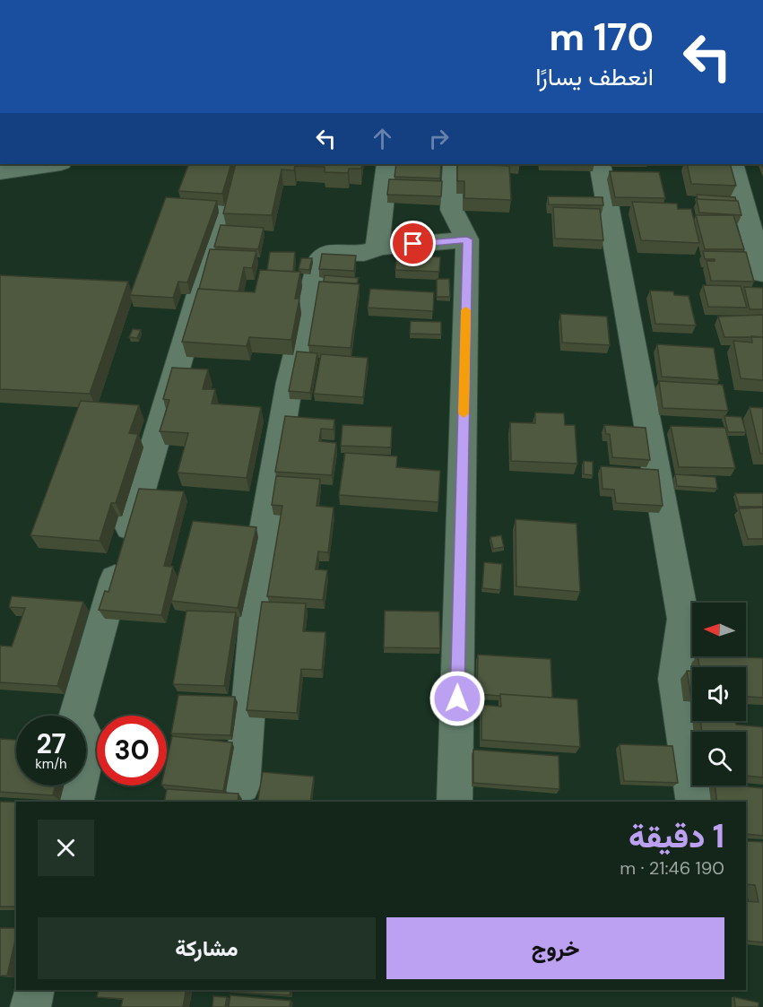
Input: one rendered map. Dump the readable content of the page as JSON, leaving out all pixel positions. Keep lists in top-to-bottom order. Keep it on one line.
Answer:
{"north":"left","page":{"turn":["170 m","انعطف يسارًا"],"speed":"27 km/h","limit":"30","heading":["1 دقيقة","190 m · 21:46"],"buttons":["خروج","مشاركة"]}}
